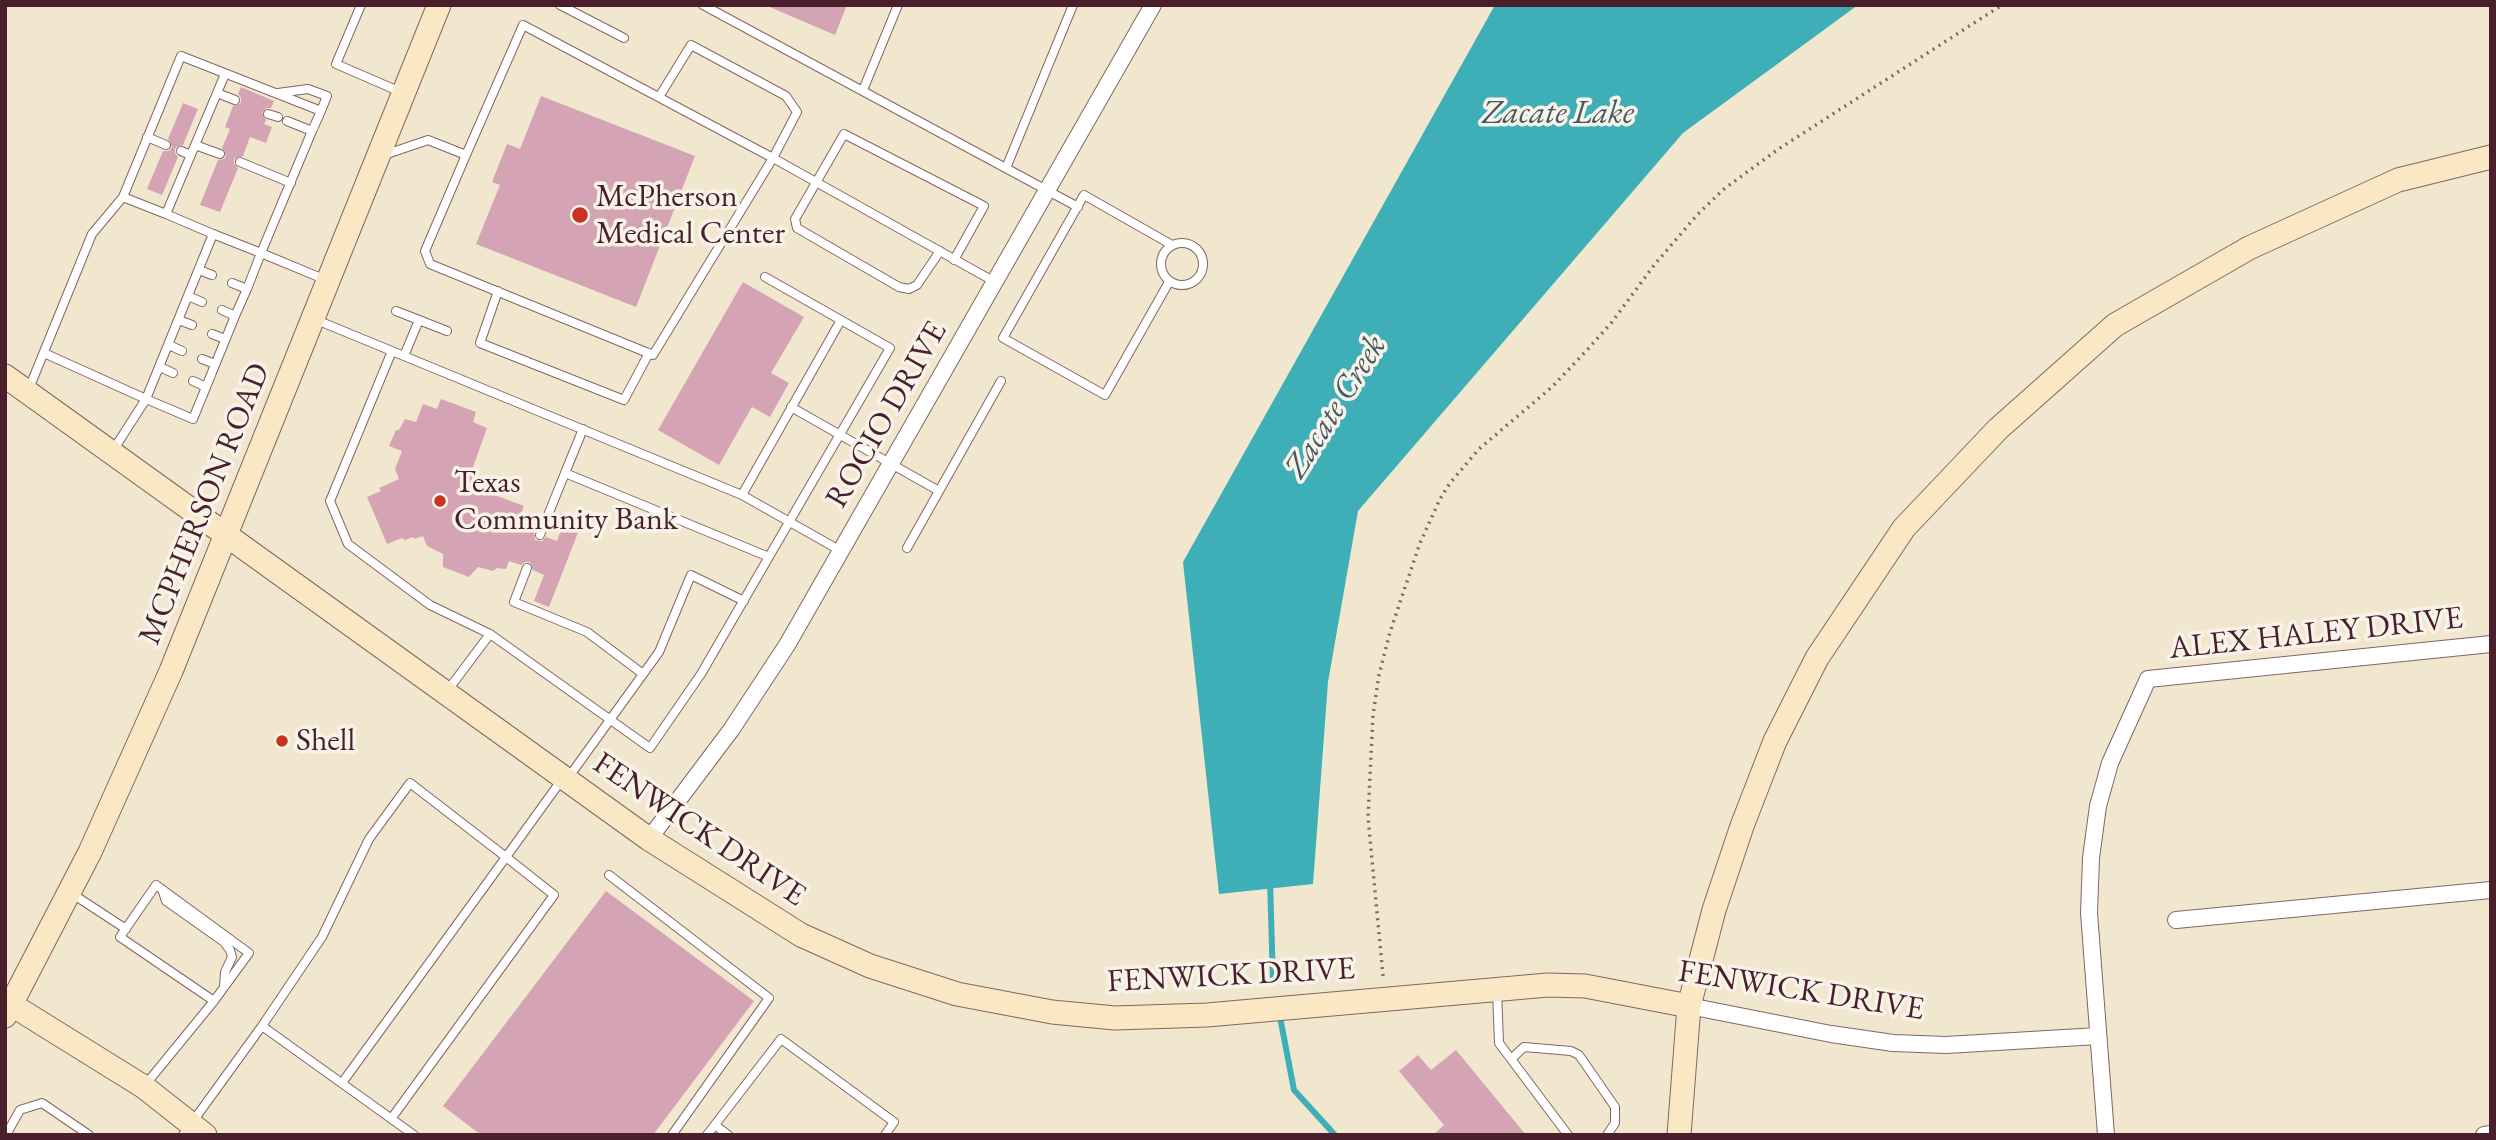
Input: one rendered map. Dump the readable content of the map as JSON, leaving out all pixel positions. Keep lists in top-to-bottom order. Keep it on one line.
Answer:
{"streets":{"main road":["MCPHERSON ROAD","FENWICK DRIVE"],"street":["ROCIO DRIVE","ALEX HALEY DRIVE"]},"crossings":[["ROCIO DRIVE","FENWICK DRIVE"],["MCPHERSON ROAD","FENWICK DRIVE"],["ALEX HALEY DRIVE","FENWICK DRIVE"]],"water":["Zacate Lake","Zacate Creek"],"places":["McPherson Medical Center","Texas Community Bank","Shell"]}
